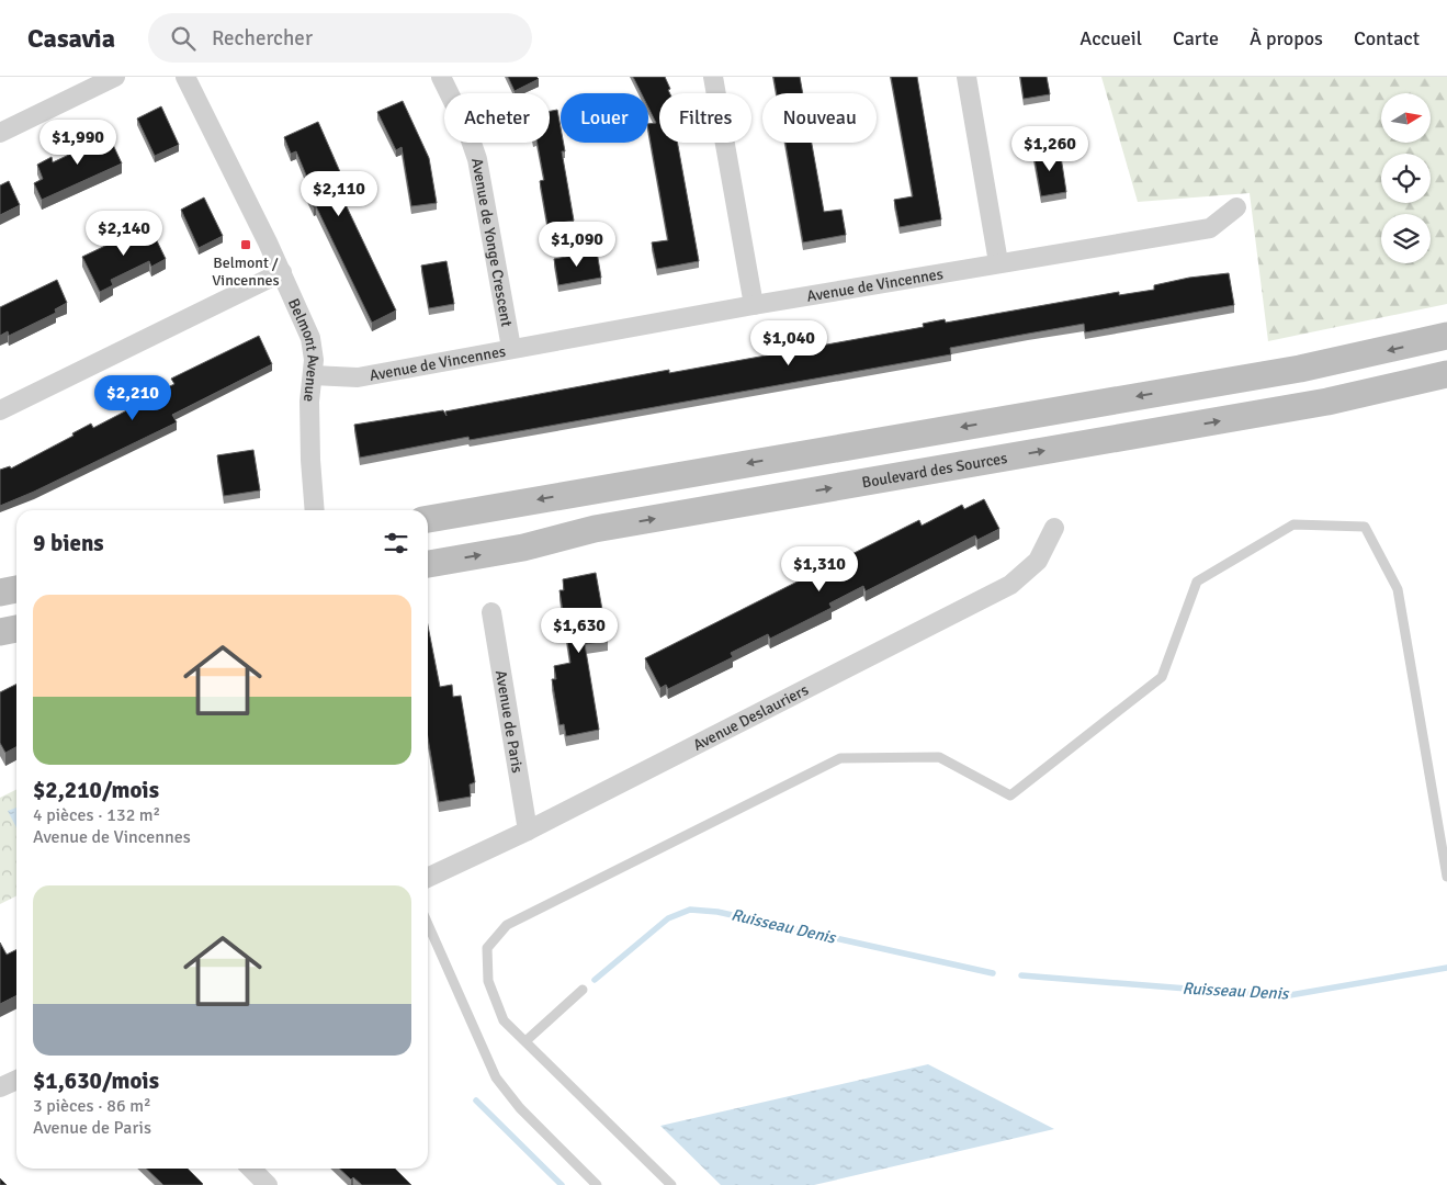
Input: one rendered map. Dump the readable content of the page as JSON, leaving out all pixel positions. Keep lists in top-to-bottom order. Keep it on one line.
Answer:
{"streets":{"main road":["Boulevard des Sources"],"street":["Avenue de Yonge Crescent","Avenue de Vincennes","Belmont Avenue","Avenue Deslauriers","Avenue de Paris"]},"crossings":[["Avenue de Yonge Crescent","Avenue de Vincennes"],["Avenue de Vincennes","Belmont Avenue"],["Avenue Deslauriers","Avenue de Paris"]],"water":["Ruisseau Denis"],"places":{"transit":["Belmont / Vincennes"]},"north":"right","page":{"header":"Casavia","search":"Rechercher","nav":["Accueil","Carte","À propos","Contact"],"chip":["Acheter","Louer","Filtres","Nouveau"],"price":["$1,990","$1,260","$2,110","$2,140","$1,090","$1,040","$2,210","$1,310","$1,630"],"heading":"9 biens","list":[{"name":"$2,210/mois","note":"4 pièces · 132 m² · Avenue de Vincennes"},{"name":"$1,630/mois","note":"3 pièces · 86 m² · Avenue de Paris"}]}}
